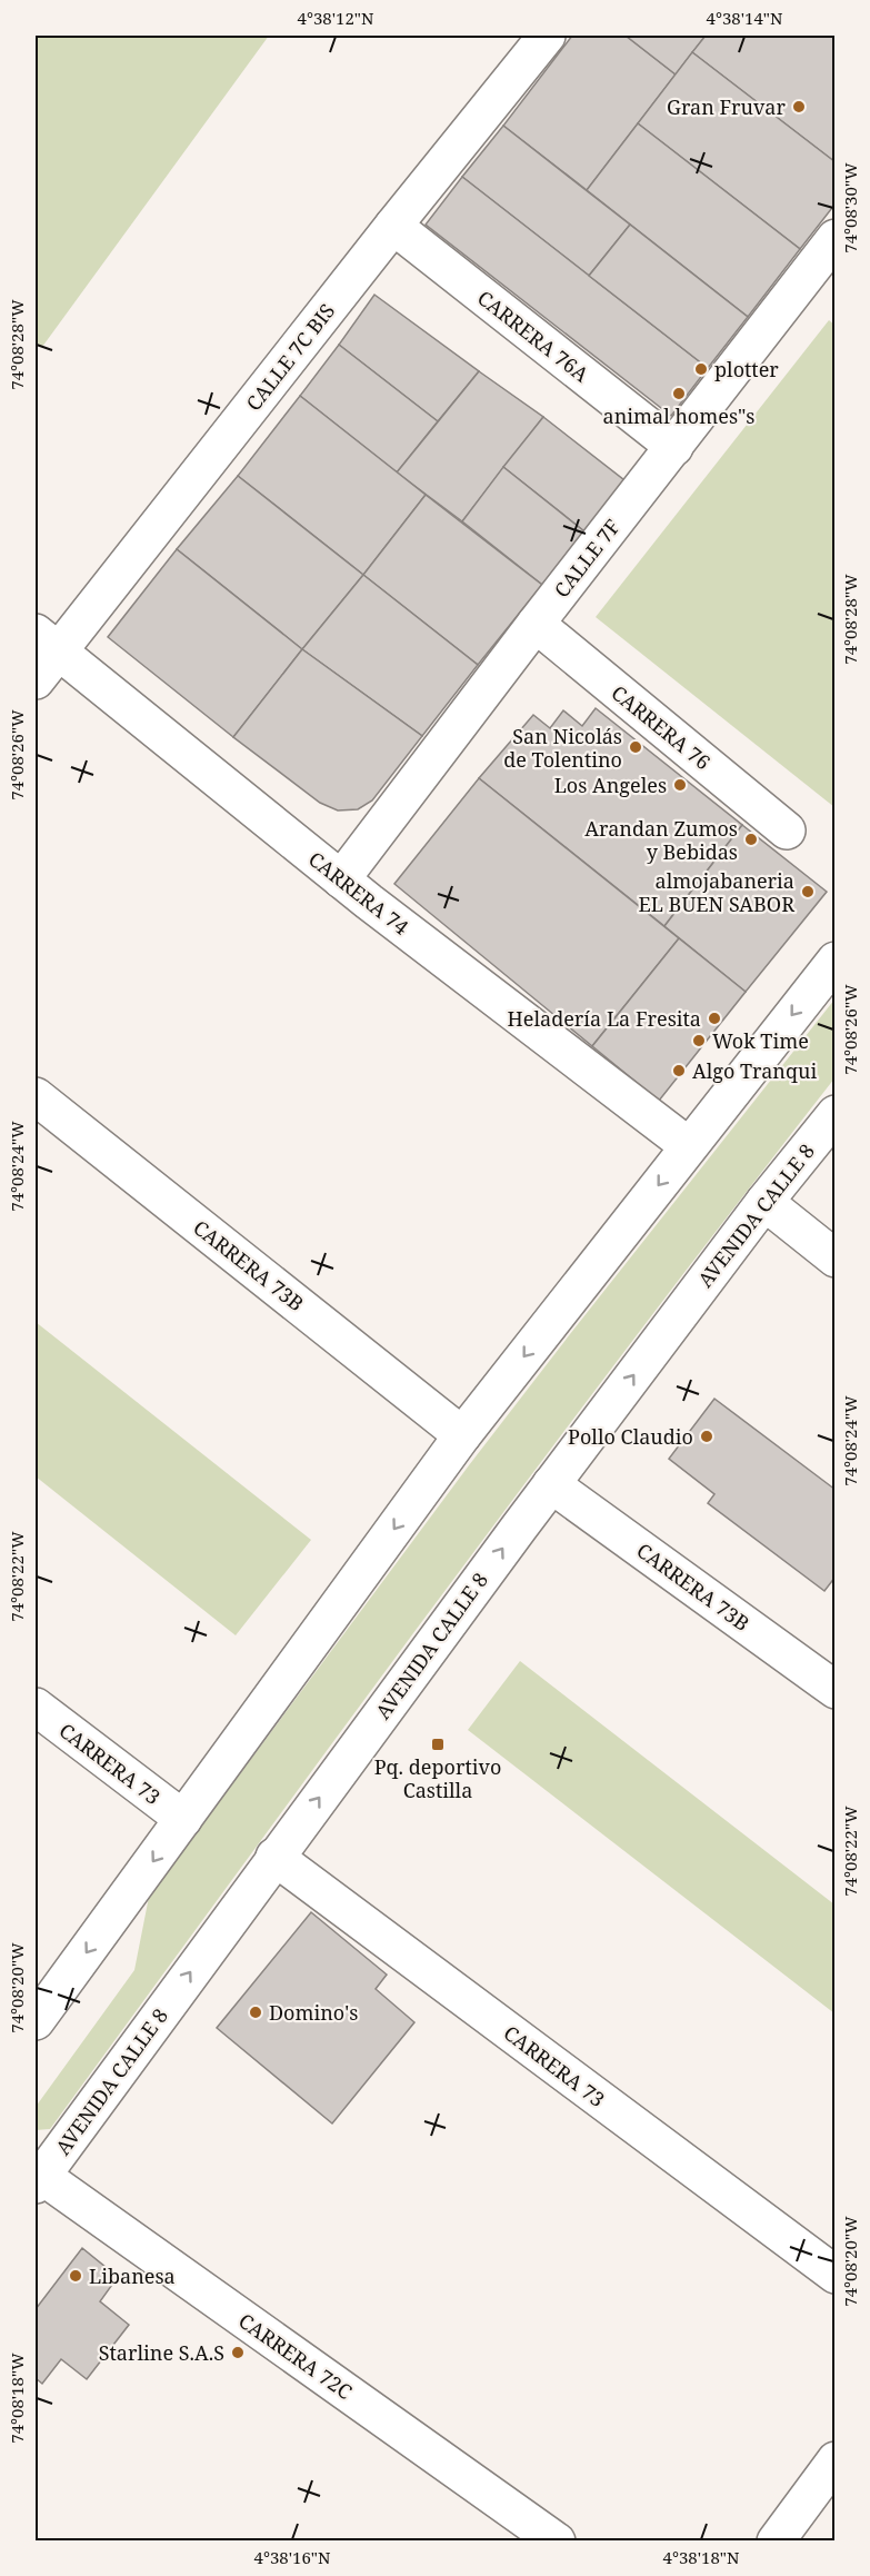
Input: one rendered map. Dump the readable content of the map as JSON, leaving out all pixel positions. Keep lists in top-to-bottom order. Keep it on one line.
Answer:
{"streets":{"street":["CARRERA 76A","CALLE 7C BIS","CALLE 7F","CARRERA 76","CARRERA 74","AVENIDA CALLE 8","CARRERA 73B","CARRERA 73","CARRERA 72C"]},"crossings":[["CARRERA 76A","CALLE 7C BIS"],["CARRERA 76A","CALLE 7F"],["CALLE 7C BIS","CARRERA 74"],["CALLE 7F","CARRERA 76"],["CALLE 7F","CARRERA 74"],["AVENIDA CALLE 8","CARRERA 73B"],["AVENIDA CALLE 8","CARRERA 73"],["AVENIDA CALLE 8","CARRERA 72C"]],"places":{"other":["Gran Fruvar","plotter","animal homes\"s","San Nicolás de Tolentino","Los Angeles","Arandan Zumos y Bebidas","almojabaneria EL BUEN SABOR","Heladería La Fresita","Wok Time","Algo Tranqui","Pollo Claudio","Domino's","Libanesa","Starline S.A.S"],"transit":["Pq. deportivo Castilla"]},"coordinates":["4°38'12\"N","4°38'14\"N","74°08'30\"W","74°08'28\"W","74°08'26\"W","74°08'24\"W","74°08'22\"W","74°08'20\"W","74°08'18\"W","4°38'16\"N","4°38'18\"N"]}
